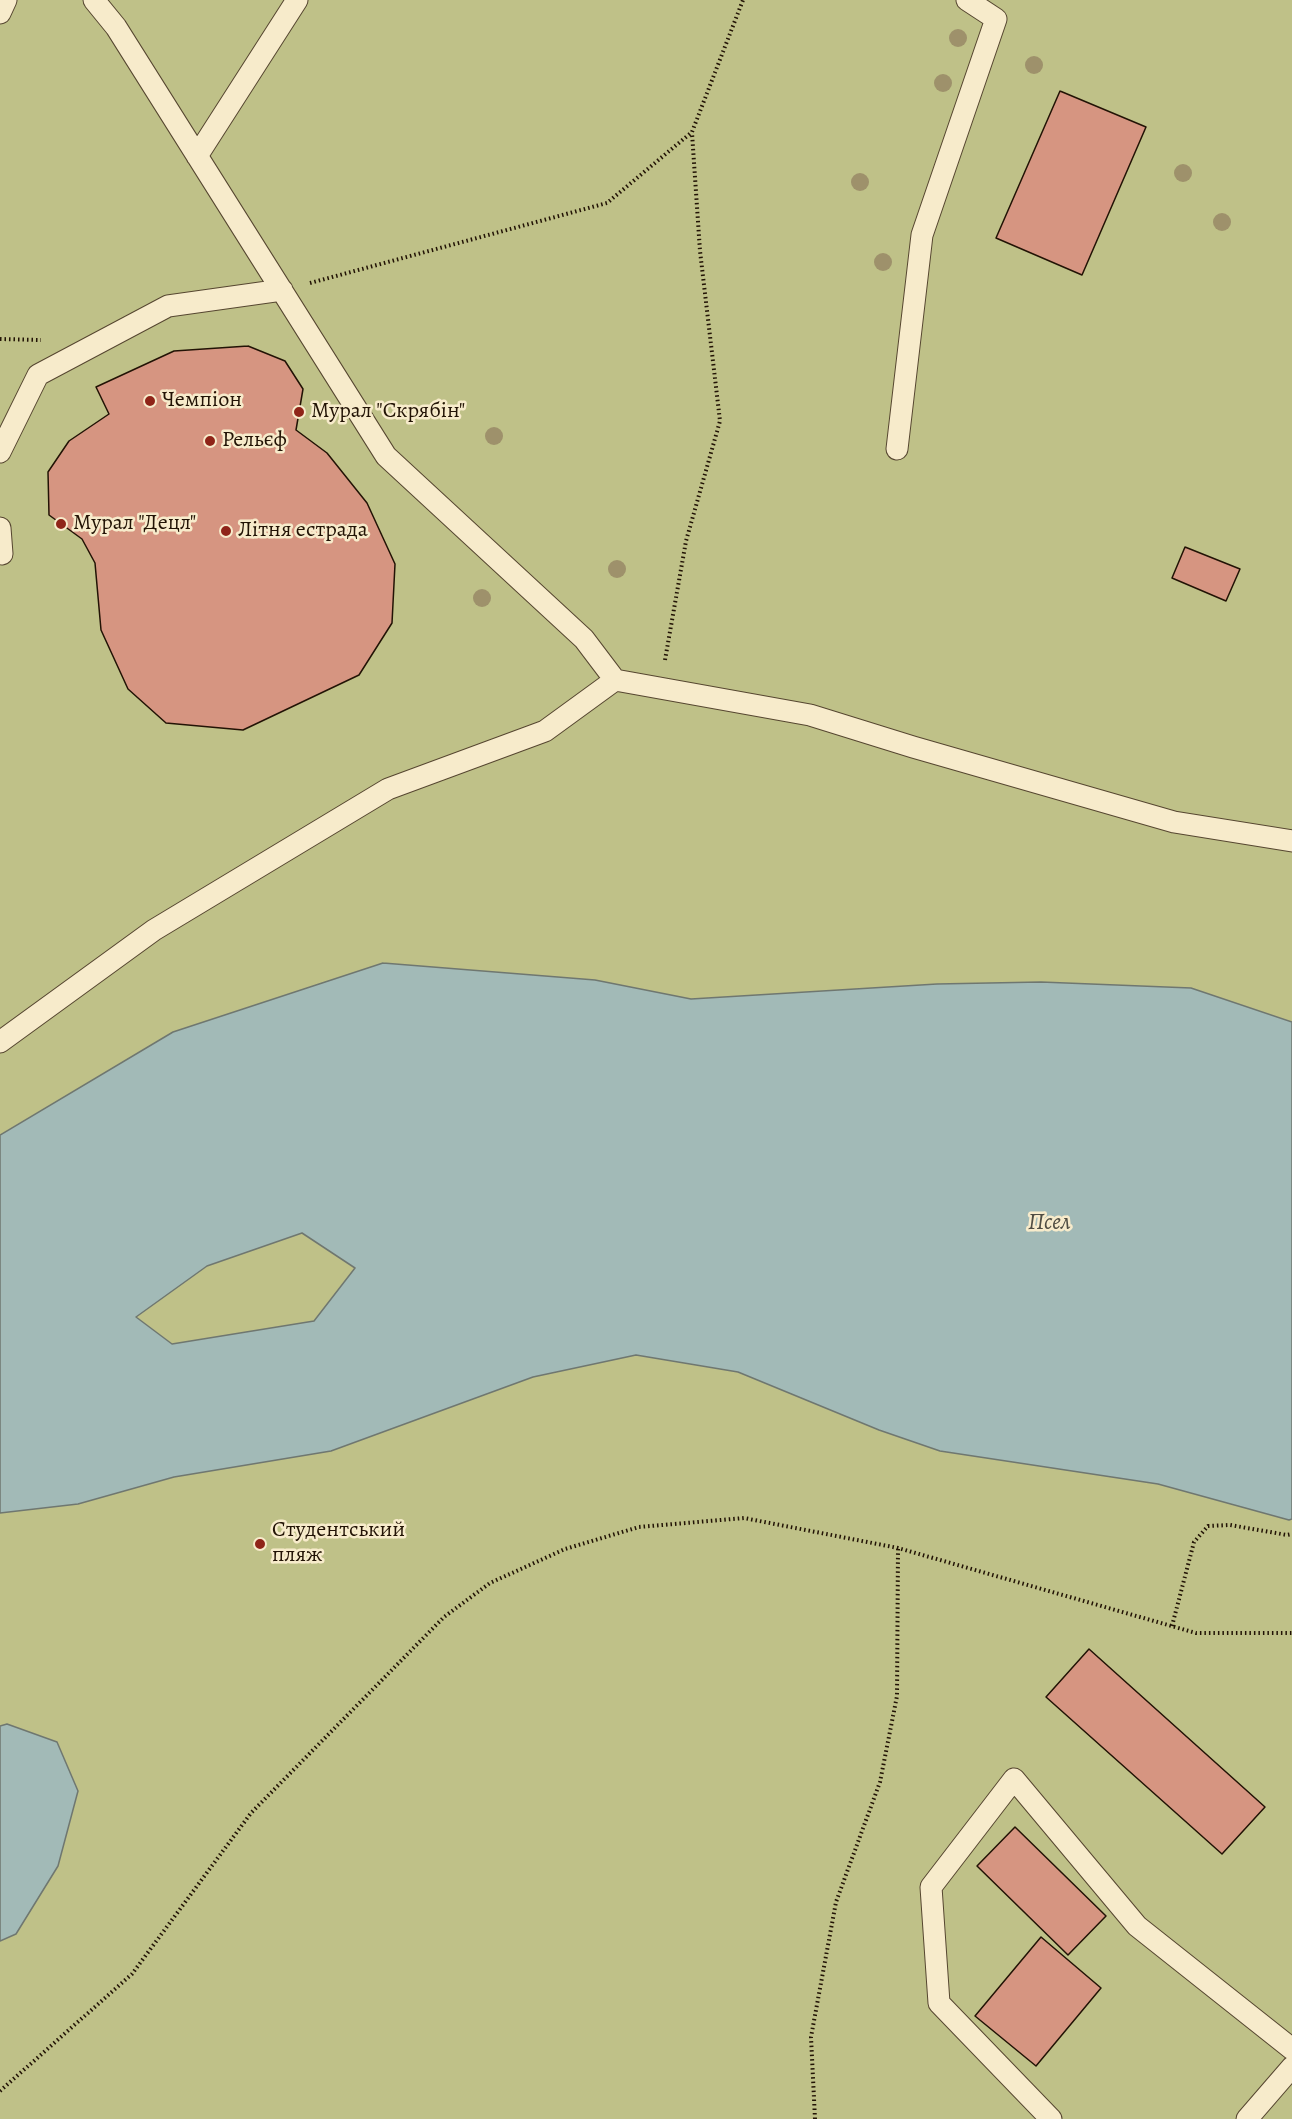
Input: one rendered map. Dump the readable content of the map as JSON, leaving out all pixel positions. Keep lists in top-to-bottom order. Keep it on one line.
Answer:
{"water":["Псел"],"places":["Чемпіон","Мурал \"Скрябін\"","Рельєф","Мурал \"Децл\"","Літня естрада","Студентський пляж"]}
